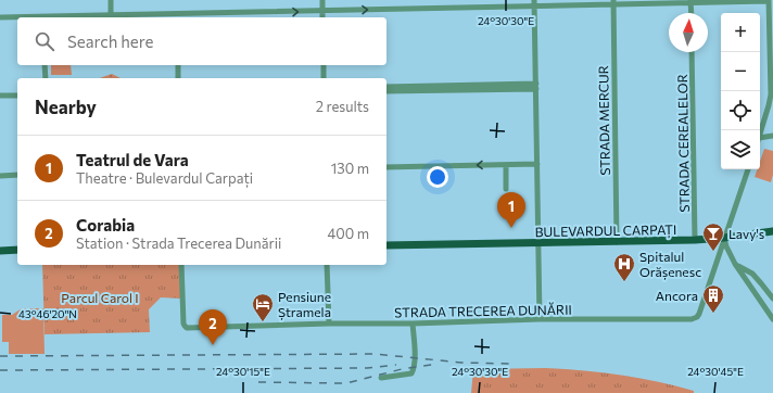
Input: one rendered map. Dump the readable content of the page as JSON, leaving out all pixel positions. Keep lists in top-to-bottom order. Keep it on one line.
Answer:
{"streets":{"main road":["BULEVARDUL CARPAȚI"],"street":["STRADA MERCUR","STRADA CEREALELOR","STRADA TRECEREA DUNĂRII"]},"crossings":[["STRADA MERCUR","BULEVARDUL CARPAȚI"],["STRADA CEREALELOR","BULEVARDUL CARPAȚI"],["BULEVARDUL CARPAȚI","STRADA TRECEREA DUNĂRII"]],"parks":["Parcul Carol I"],"places":{"bar":["Lavy's"],"hospital":["Spitalul Orășenesc"],"building":["Ancora"],"hotel":["Pensiune Ștramela"]},"north":"top","page":{"map_buttons":["+","−"],"search":"Search here","heading":["Nearby","2 results"],"list":[{"mark":"1","name":"Teatrul de Vara","note":"Theatre · Bulevardul Carpați","value":"130 m"},{"mark":"2","name":"Corabia","note":"Station · Strada Trecerea Dunării","value":"400 m"}],"pins":["1","2"]},"coordinates":["24°30'30\"E","43°46'20\"N","24°30'15\"E","24°30'45\"E"]}
